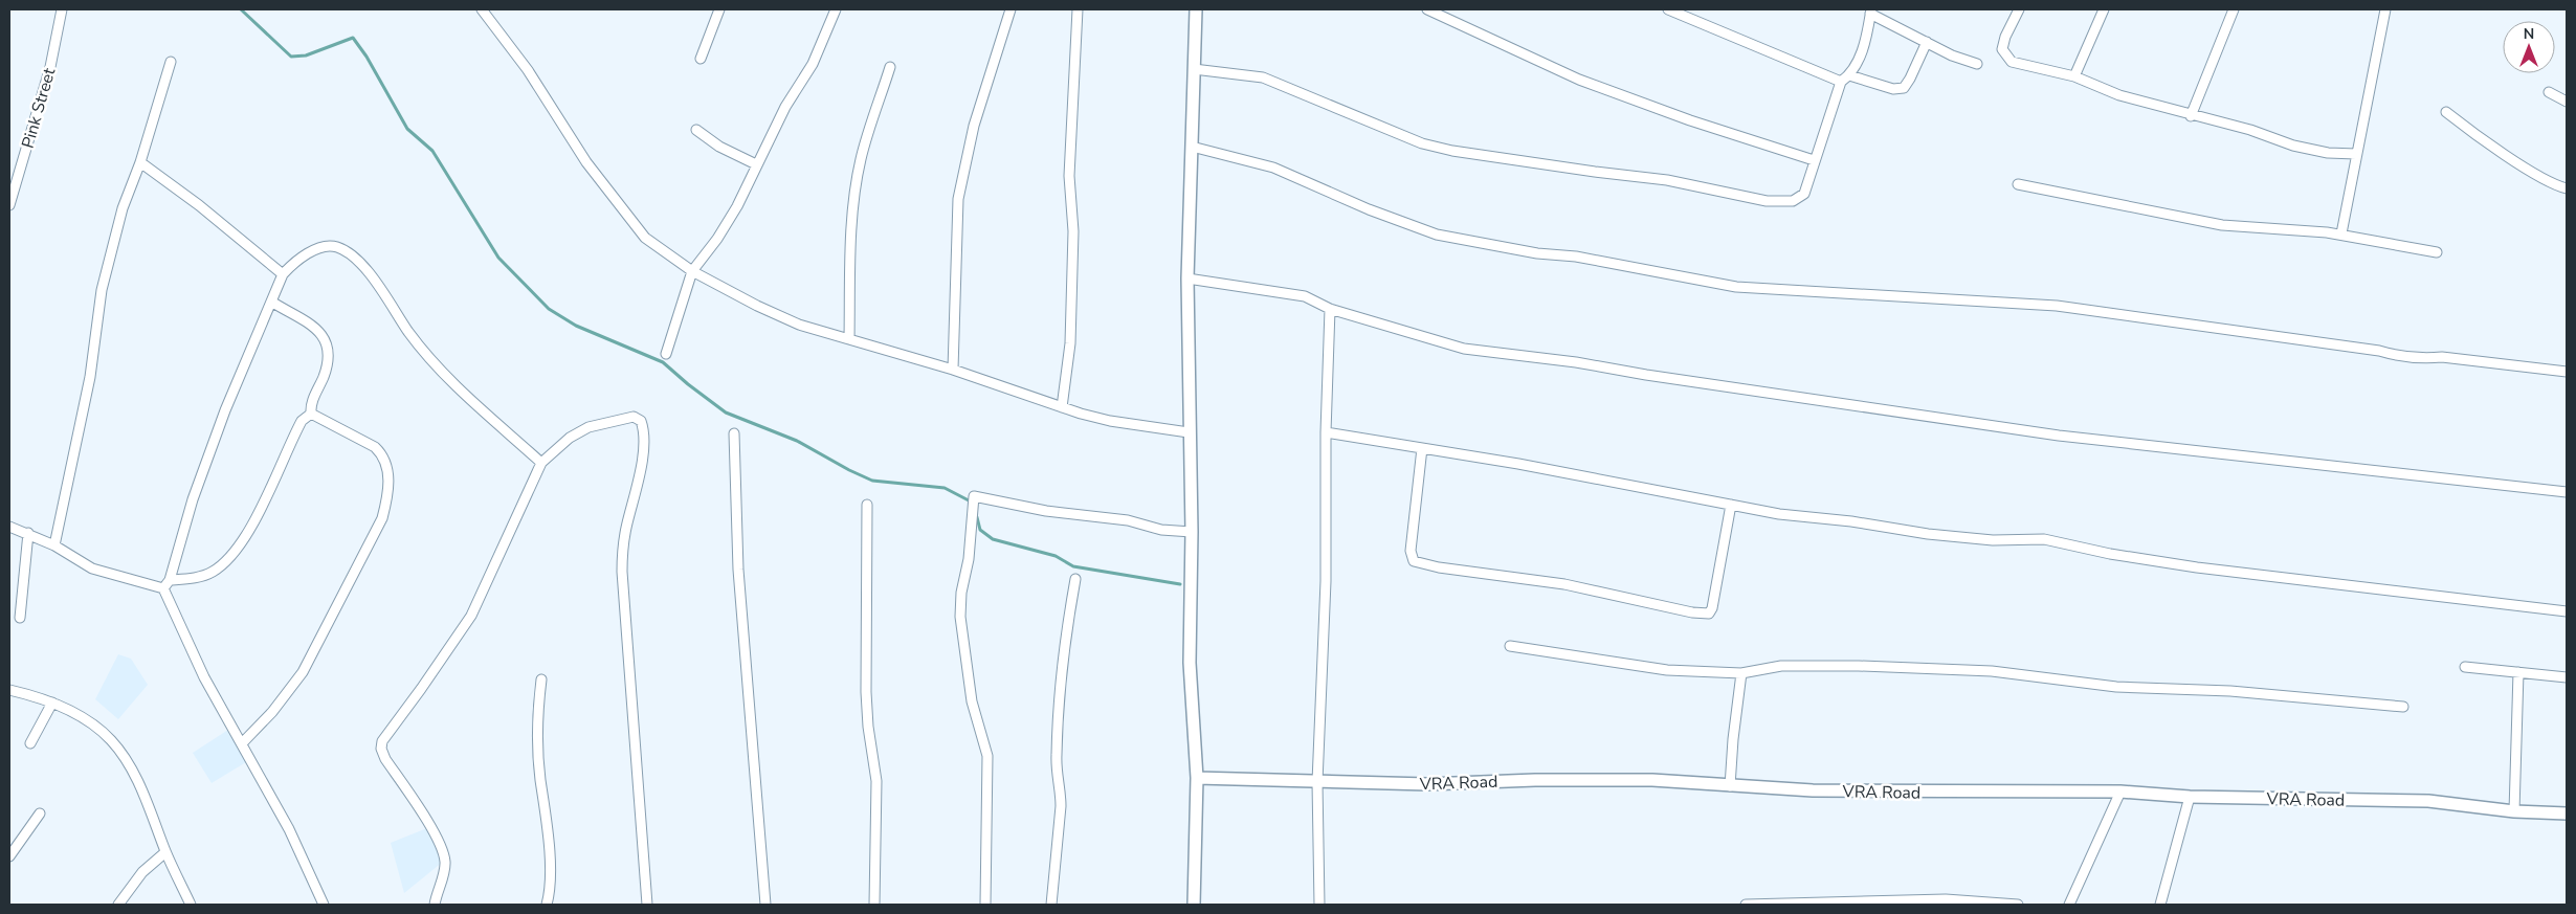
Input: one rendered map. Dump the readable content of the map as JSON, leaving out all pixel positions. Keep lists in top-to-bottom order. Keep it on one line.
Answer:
{"streets":{"street":["Pink Street","VRA Road"]},"north":"top"}
